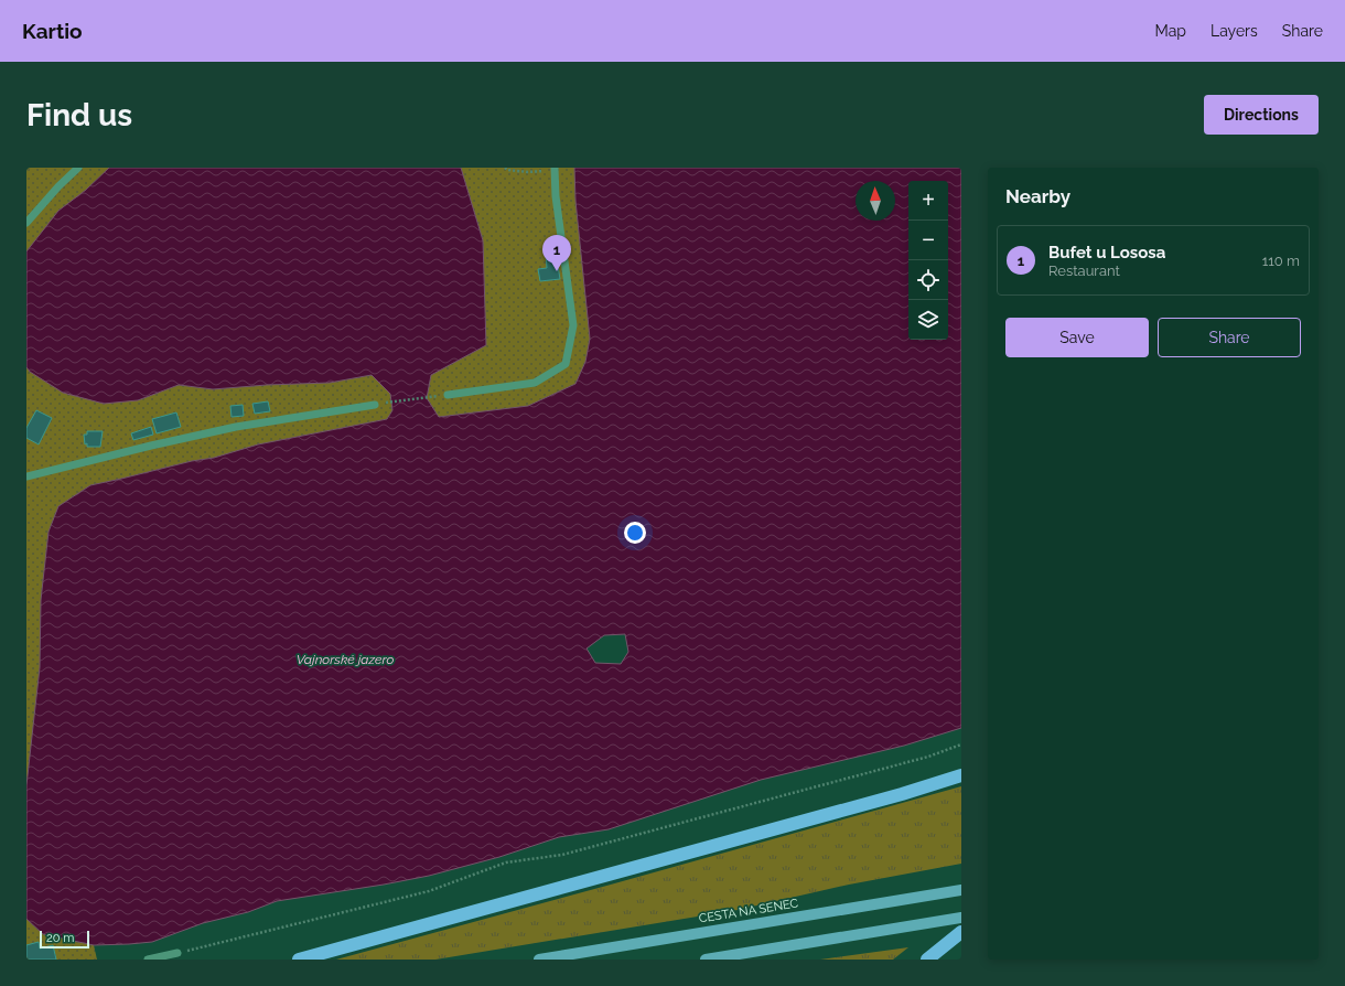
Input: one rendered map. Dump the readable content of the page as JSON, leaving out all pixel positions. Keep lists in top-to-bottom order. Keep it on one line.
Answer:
{"streets":{"main road":["CESTA NA SENEC"]},"water":["Vajnorské jazero"],"scale_bar":"20 m","north":"top","page":{"header":"Kartio","nav":["Map","Layers","Share"],"buttons":["Directions",["Save","Share"]],"title":"Find us","heading":"Nearby","map_buttons":["+","−"],"list":[{"mark":"1","name":"Bufet u Lososa","note":"Restaurant","value":"110 m"}],"pins":"1","scale":"20 m"}}
